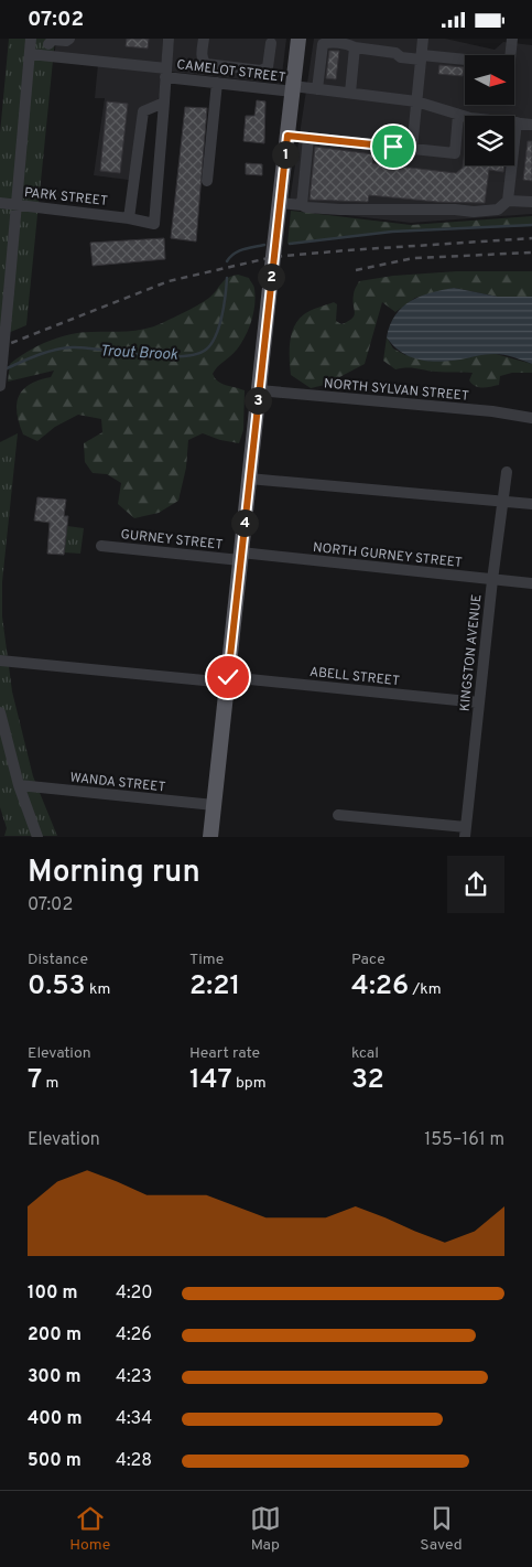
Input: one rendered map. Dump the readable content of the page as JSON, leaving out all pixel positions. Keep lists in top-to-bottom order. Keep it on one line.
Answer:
{"streets":{"street":["CAMELOT STREET","PARK STREET","NORTH SYLVAN STREET","GURNEY STREET","NORTH GURNEY STREET","KINGSTON AVENUE","ABELL STREET","WANDA STREET"]},"crossings":[["GURNEY STREET","NORTH GURNEY STREET"],["NORTH GURNEY STREET","KINGSTON AVENUE"],["KINGSTON AVENUE","ABELL STREET"]],"water":["Trout Brook"],"north":"right","page":{"status":"07:02","pins":["1","2","3","4"],"heading":["Morning run","07:02"],"stats":[["Distance","0.53 km"],["Time","2:21"],["Pace","4:26 /km"],["Elevation","7 m"],["Heart rate","147 bpm"],["kcal","32"]],"chart":["Elevation","155–161 m"],"list":[{"name":"100 m","note":"4:20"},{"name":"200 m","note":"4:26"},{"name":"300 m","note":"4:23"},{"name":"400 m","note":"4:34"},{"name":"500 m","note":"4:28"}],"tabs":["Home","Map","Saved"]}}
